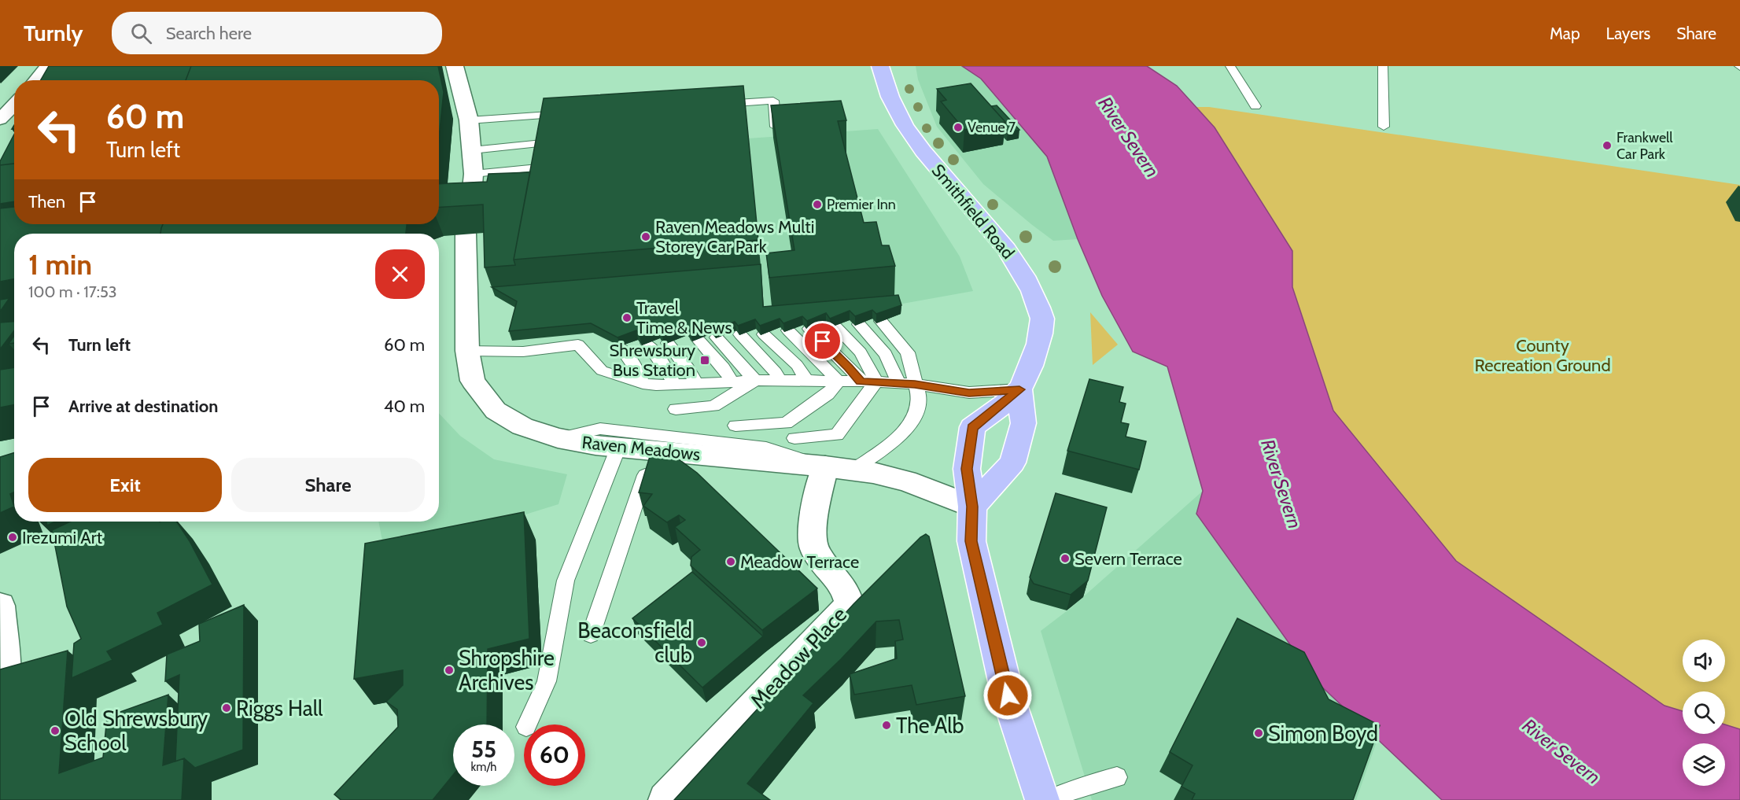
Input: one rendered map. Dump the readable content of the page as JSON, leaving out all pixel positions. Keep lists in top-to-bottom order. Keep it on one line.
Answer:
{"streets":{"main road":["Smithfield Road"],"street":["Raven Meadows","Meadow Place"]},"crossings":[["Smithfield Road","Raven Meadows"],["Raven Meadows","Meadow Place"]],"water":["River Severn"],"parks":["County Recreation Ground"],"places":{"other":["Venue 7","Frankwell Car Park","Premier Inn","Raven Meadows Multi Storey Car Park","Travel Time & News","Irezumi Art","Severn Terrace","Meadow Terrace","Beaconsfield club","Shropshire Archives","Riggs Hall","The Alb","Old Shrewsbury School","Simon Boyd"],"transit":["Shrewsbury Bus Station"]},"page":{"header":"Turnly","search":"Search here","nav":["Map","Layers","Share"],"turn":["60 m","Turn left"],"then":"Then","heading":["1 min","100 m · 17:53"],"list":[{"name":"Turn left","value":"60 m"},{"name":"Arrive at destination","value":"40 m"}],"buttons":["Exit","Share"],"speed":"55 km/h","limit":"60"}}
